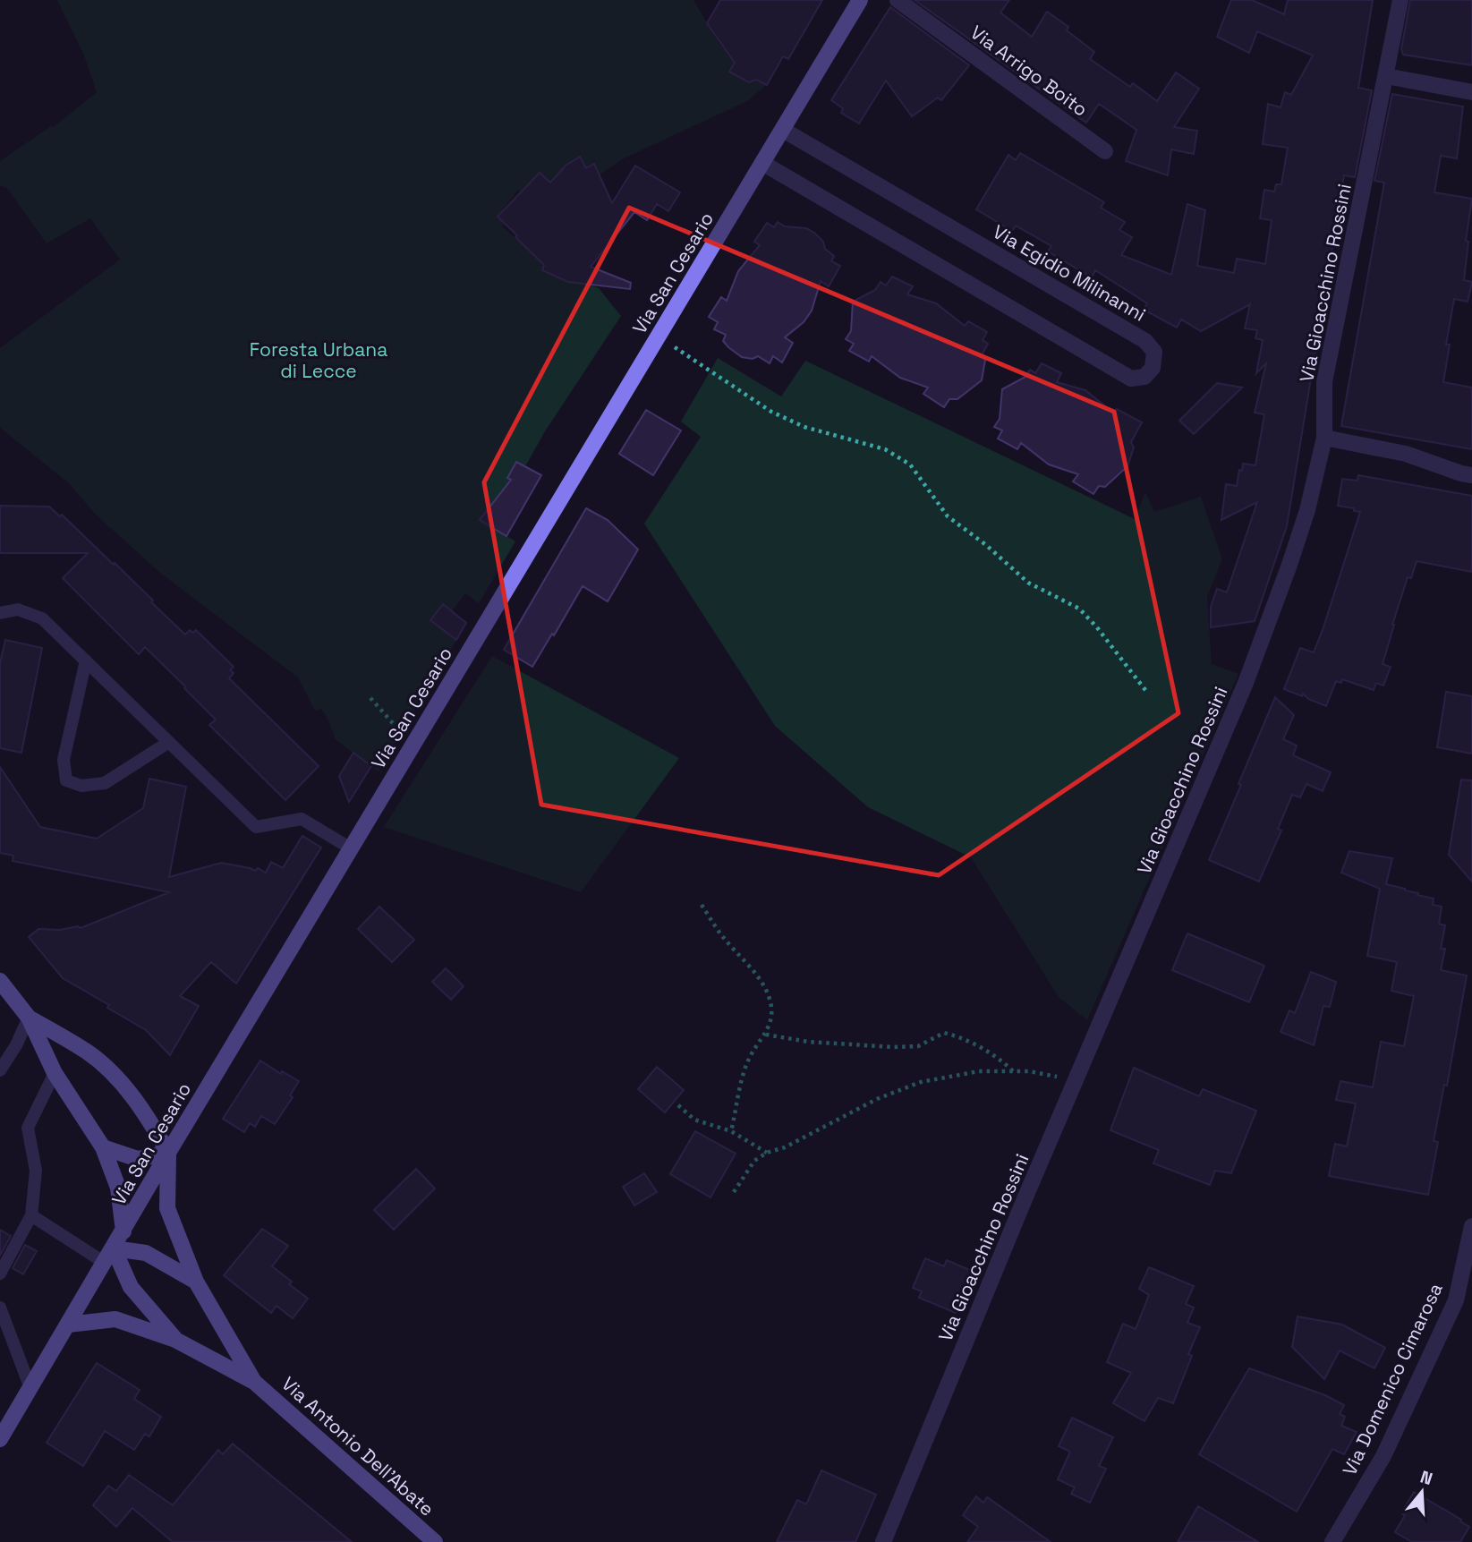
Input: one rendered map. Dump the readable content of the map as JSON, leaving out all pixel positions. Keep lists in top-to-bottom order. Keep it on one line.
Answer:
{"streets":{"main road":["Via San Cesario","Via Antonio Dell'Abate"],"street":["Via Arrigo Boito","Via Egidio Milinanni","Via Gioacchino Rossini","Via Domenico Cimarosa"]},"crossings":[["Via San Cesario","Via Egidio Milinanni"],["Via San Cesario","Via Antonio Dell'Abate"]],"parks":["Foresta Urbana di Lecce"],"north":"top"}
